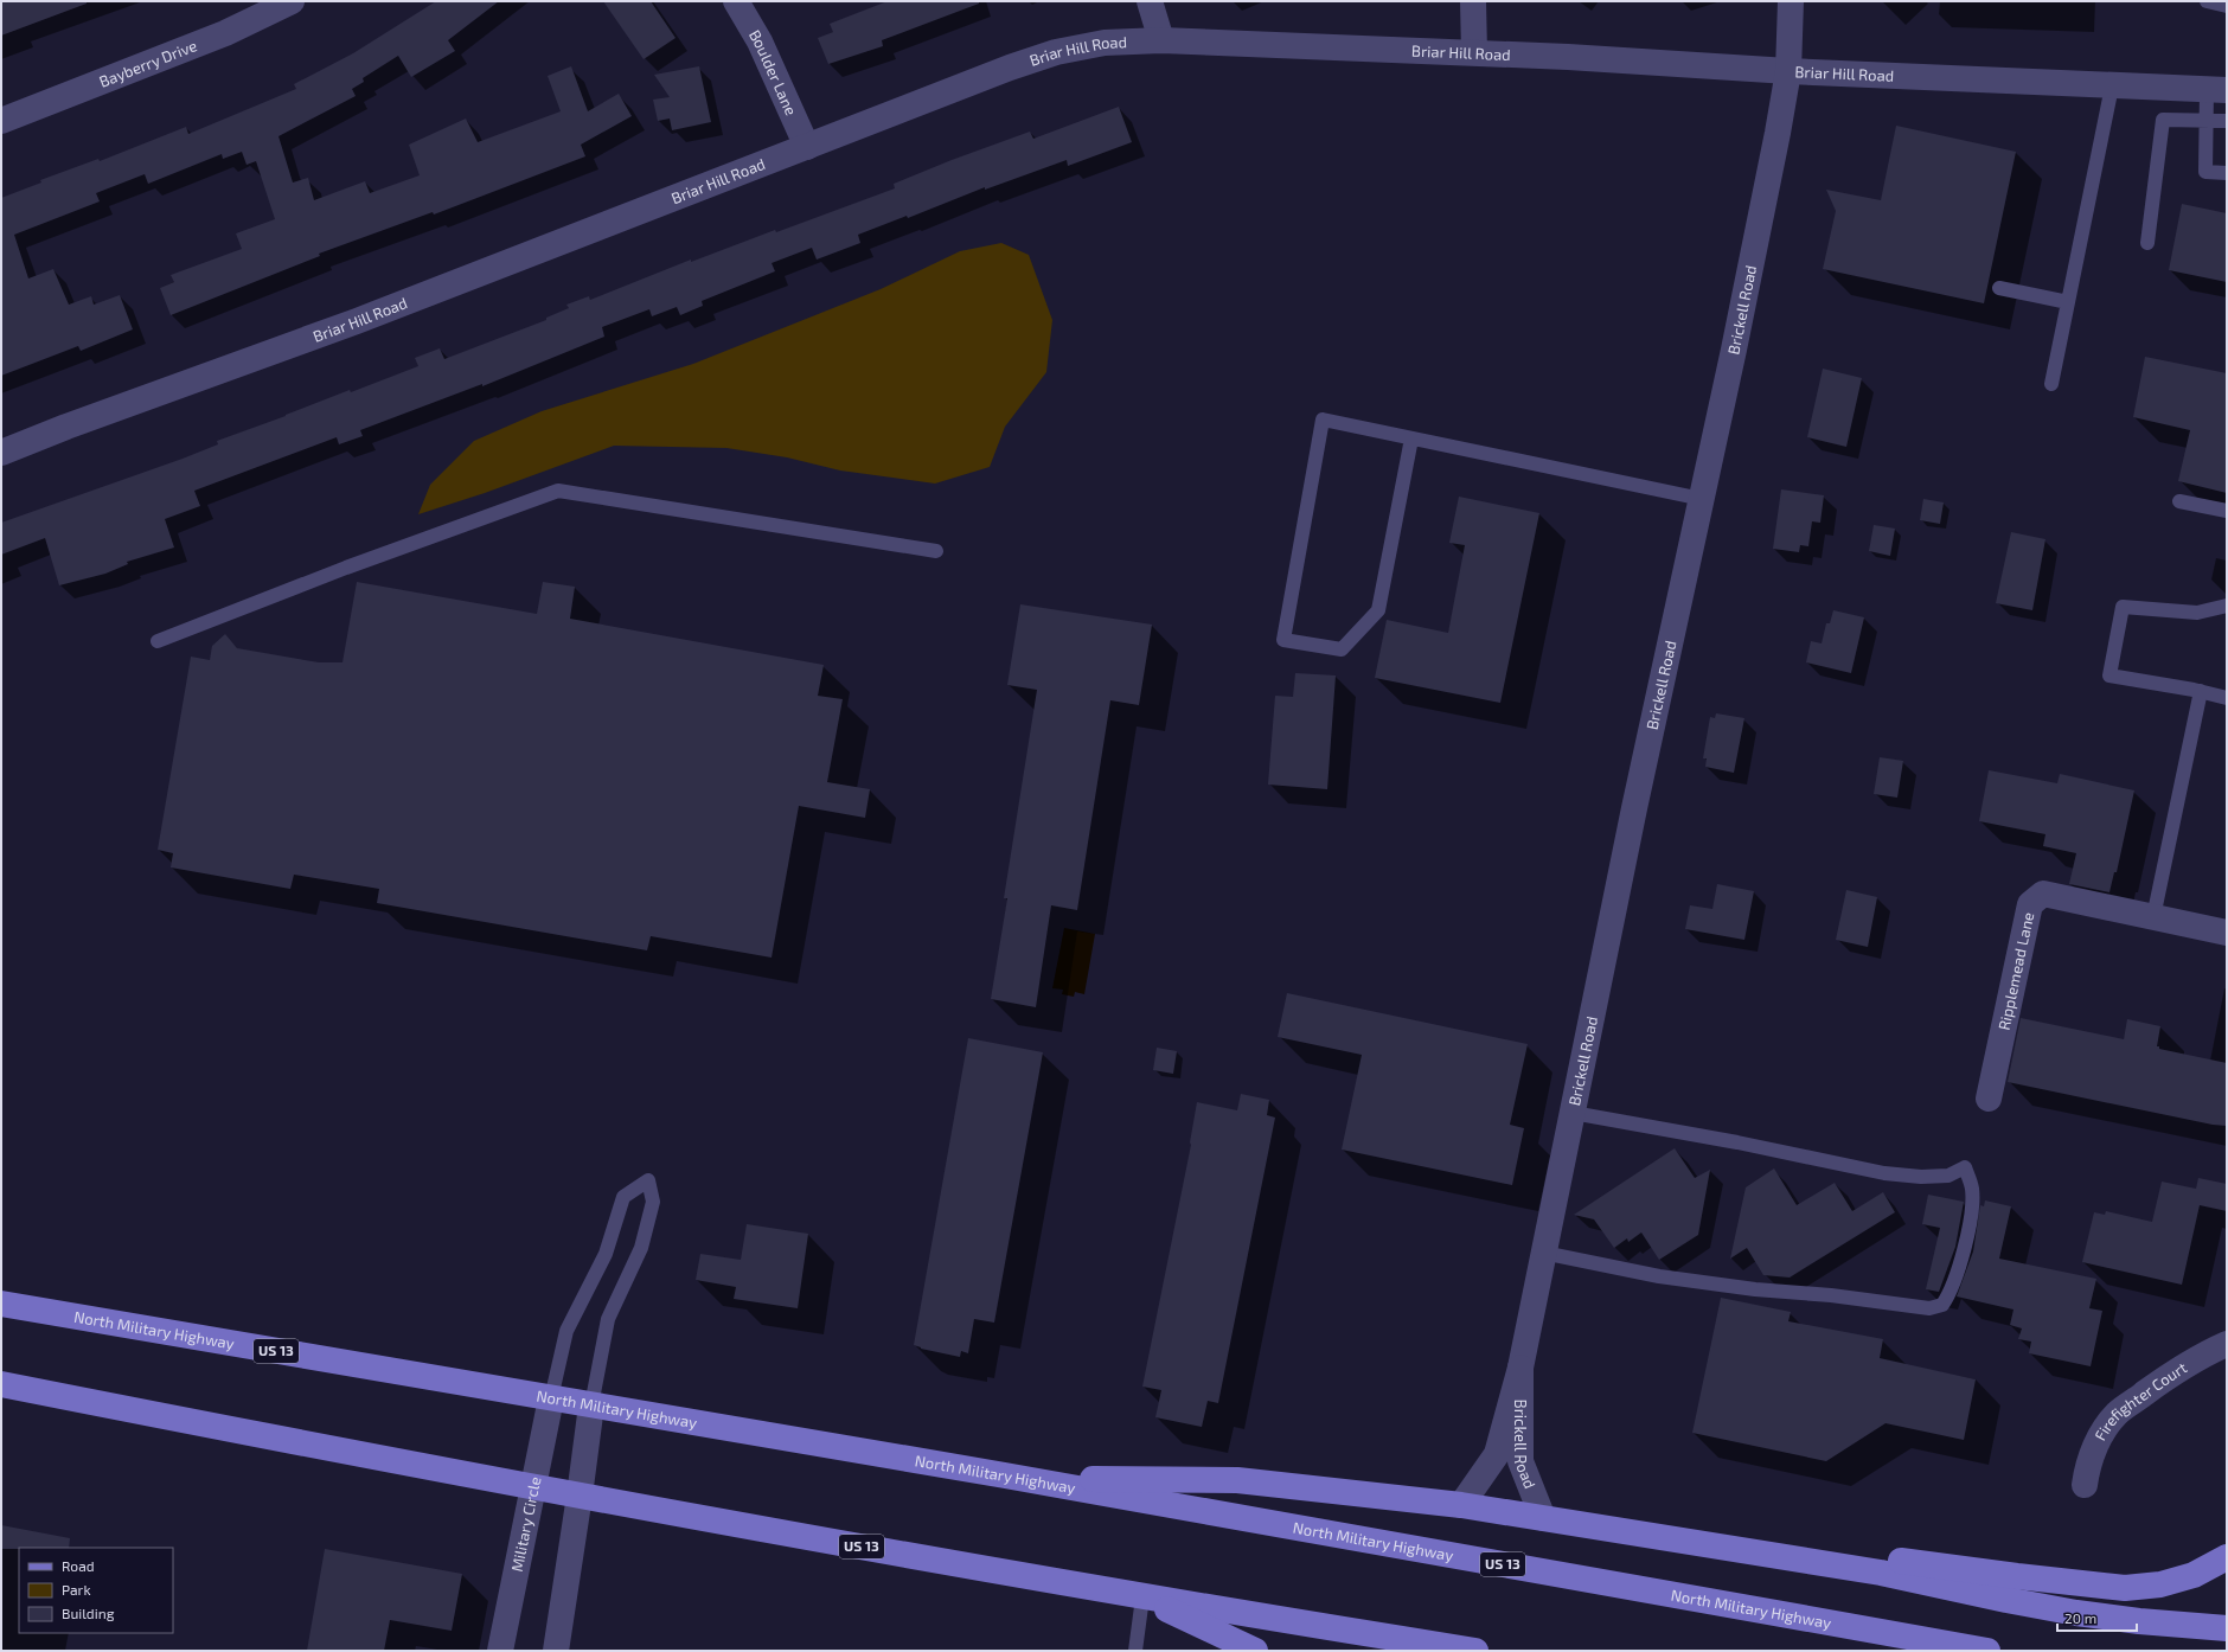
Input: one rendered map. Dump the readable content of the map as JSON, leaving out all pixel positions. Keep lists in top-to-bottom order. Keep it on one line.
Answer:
{"streets":{"main road":["North Military Highway","US 13"],"street":["Briar Hill Road","Bayberry Drive","Boulder Lane","Brickell Road","Ripplemead Lane","Firefighter Court","Military Circle"]},"crossings":[["Briar Hill Road","Boulder Lane"],["Briar Hill Road","Brickell Road"],["North Military Highway","Military Circle"],["US 13","Military Circle"]],"legend":["Road","Park","Building"],"scale_bar":"20 m"}
